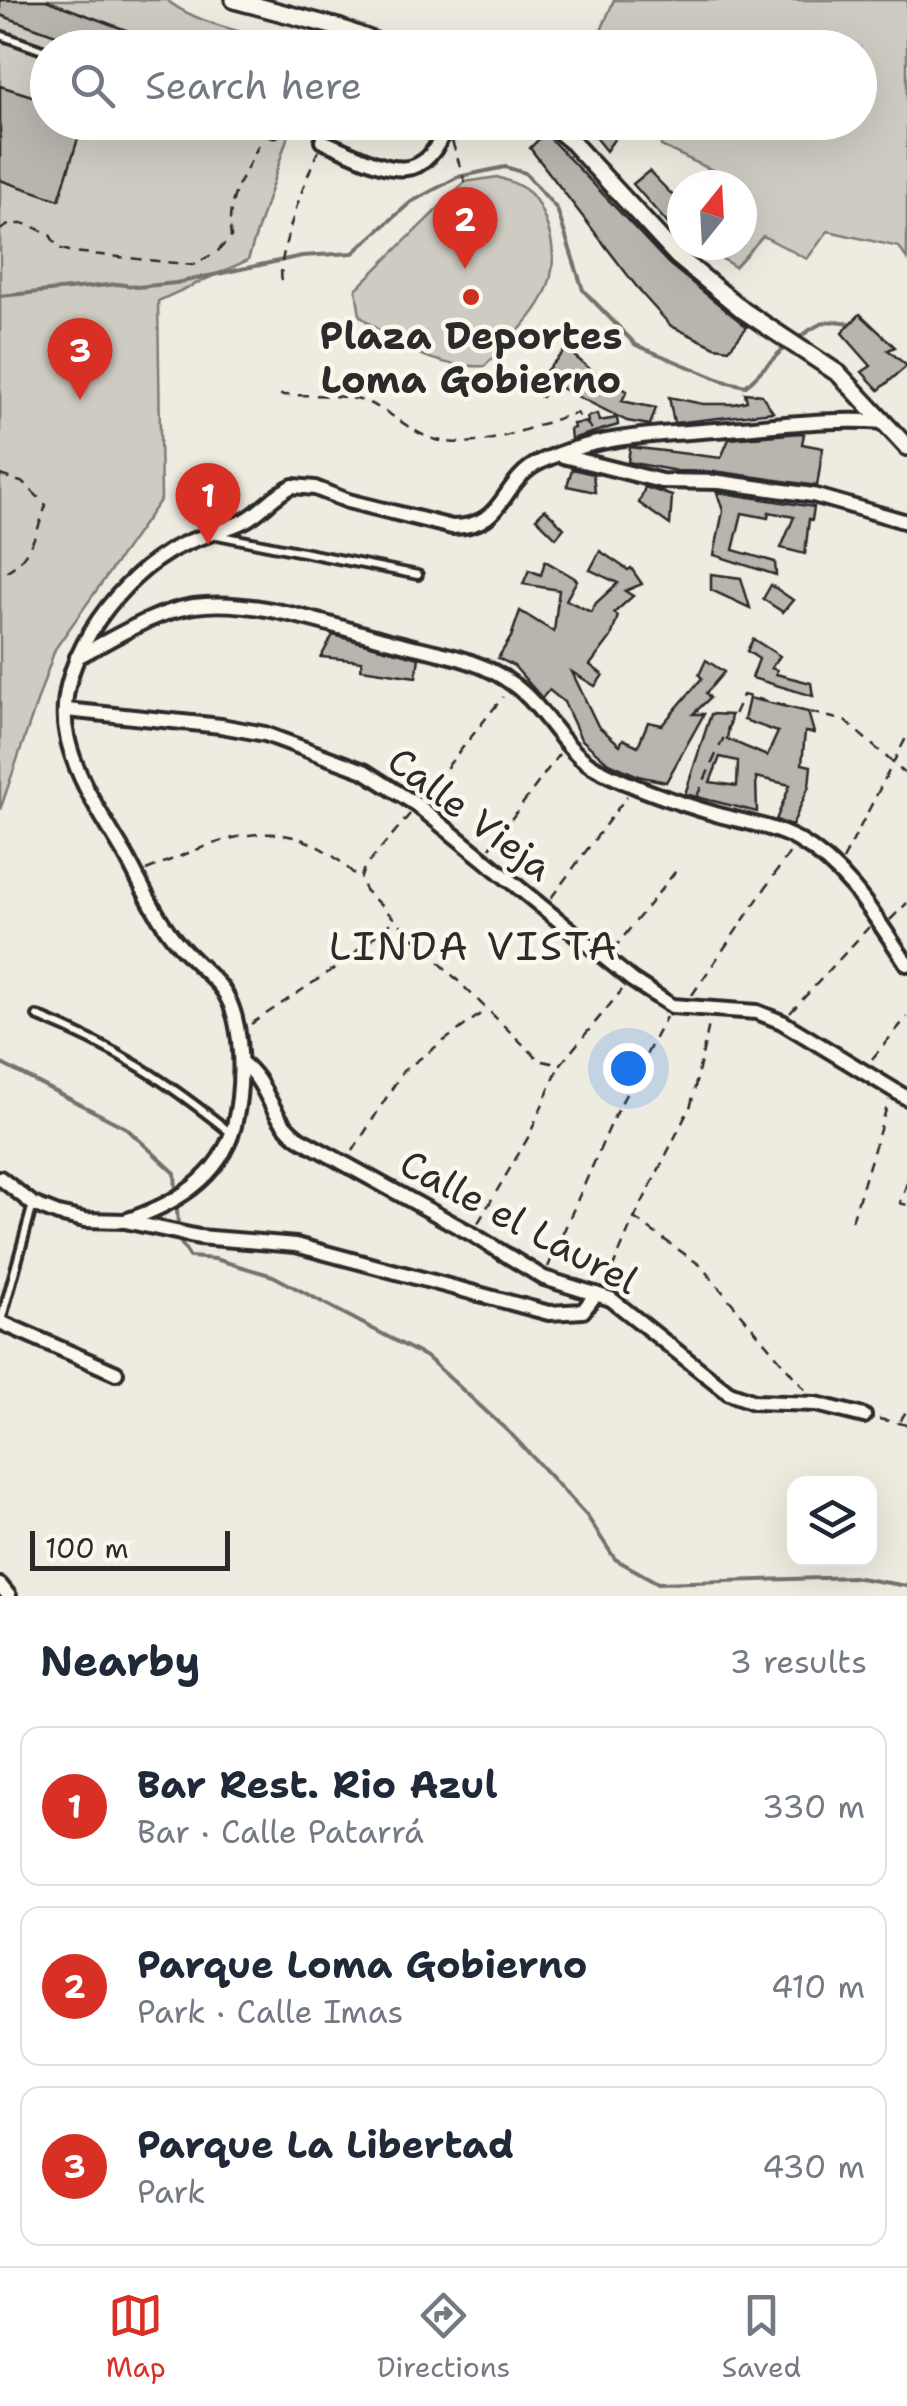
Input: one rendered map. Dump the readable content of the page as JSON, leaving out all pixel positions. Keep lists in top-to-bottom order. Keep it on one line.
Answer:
{"streets":{"street":["Calle Vieja","Calle el Laurel"]},"districts":["LINDA VISTA"],"places":["Plaza Deportes Loma Gobierno"],"scale_bar":"100 m","north":"top","page":{"search":"Search here","pins":["2","3","1"],"scale":"100 m","heading":["Nearby","3 results"],"list":[{"mark":"1","name":"Bar Rest. Rio Azul","note":"Bar · Calle Patarrá","value":"330 m"},{"mark":"2","name":"Parque Loma Gobierno","note":"Park · Calle Imas","value":"410 m"},{"mark":"3","name":"Parque La Libertad","note":"Park","value":"430 m"}],"nav":["Map","Directions","Saved"]}}
